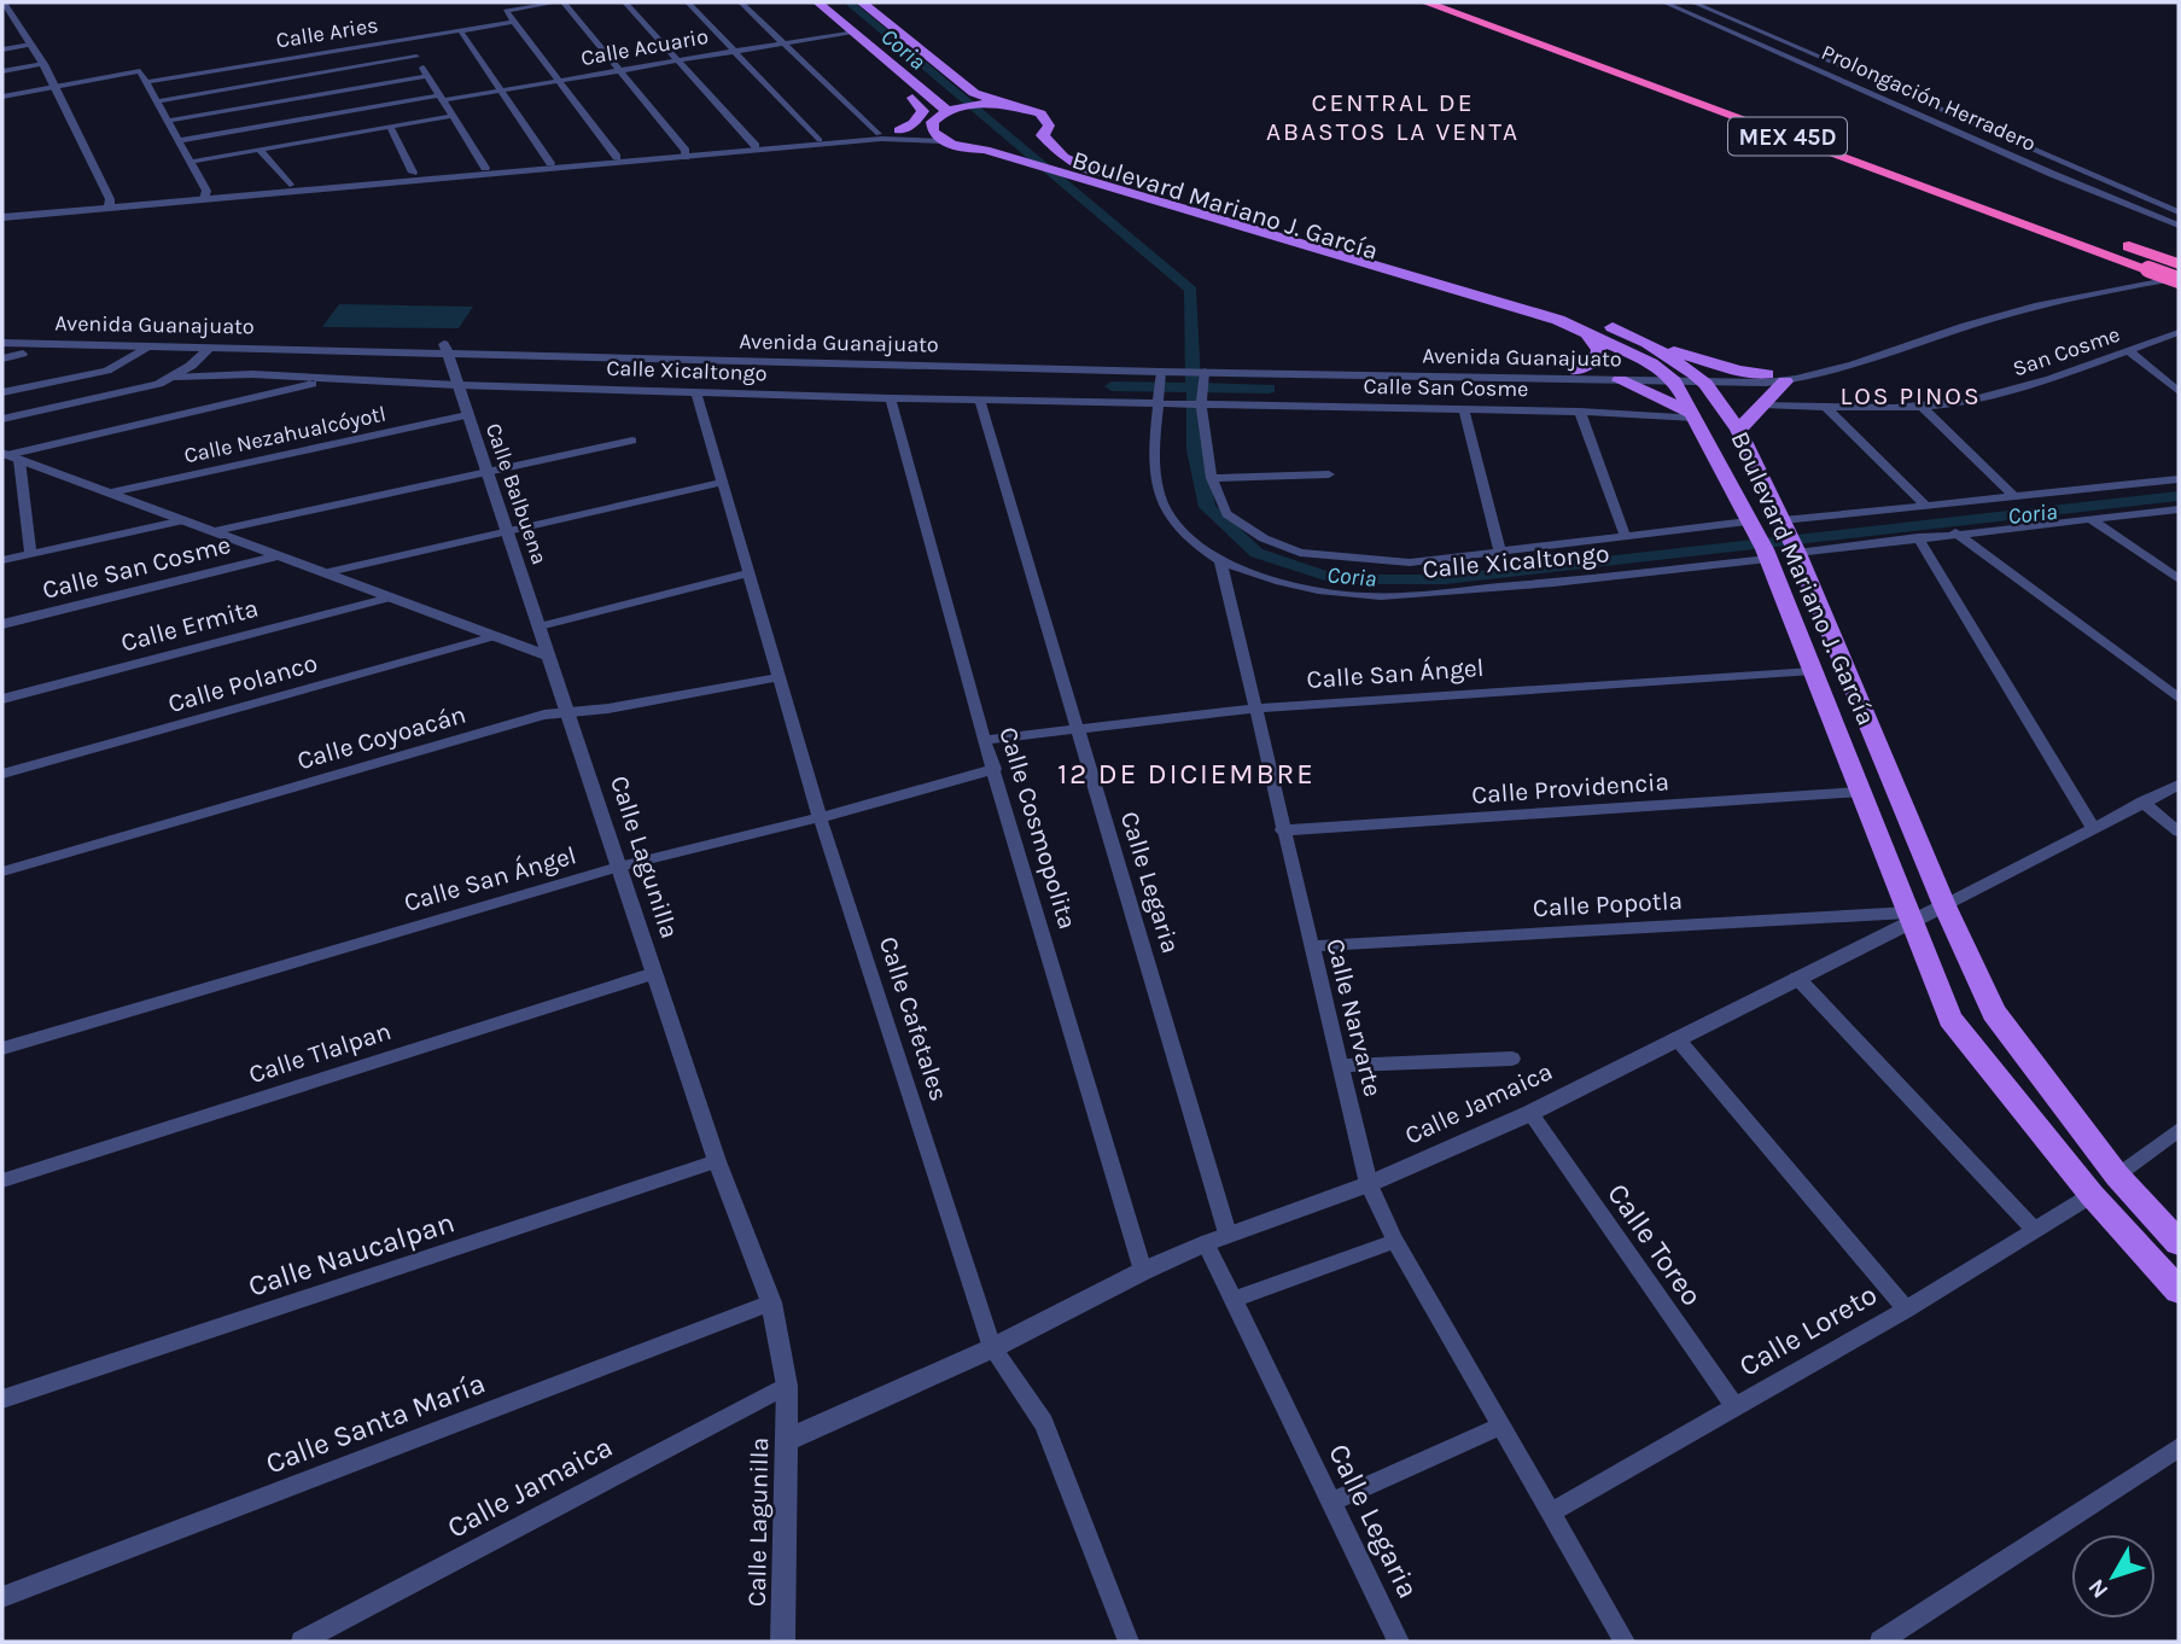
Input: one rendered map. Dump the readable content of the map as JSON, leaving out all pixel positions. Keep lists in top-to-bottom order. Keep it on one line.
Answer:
{"streets":{"highway":["MEX 45D"],"main road":["Boulevard Mariano J. García"],"street":["Calle Aries","Calle Acuario","Prolongación Herradero","Avenida Guanajuato","San Cosme","Calle Xicaltongo","Calle San Cosme","Calle Nezahualcóyotl","Calle Balbuena","Calle Ermita","Calle San Ángel","Calle Polanco","Calle Coyoacán","Calle Providencia","Calle Cosmopolita","Calle Lagunilla","Calle Legaria","Calle Popotla","Calle Narvarte","Calle Cafetales","Calle Tlalpan","Calle Jamaica","Calle Toreo","Calle Naucalpan","Calle Loreto","Calle Santa María"]},"crossings":[["Boulevard Mariano J. García","Avenida Guanajuato"],["Boulevard Mariano J. García","Calle Xicaltongo"],["Boulevard Mariano J. García","Calle San Cosme"],["Boulevard Mariano J. García","Calle San Ángel"],["Boulevard Mariano J. García","Calle Providencia"],["Boulevard Mariano J. García","Calle Popotla"],["Boulevard Mariano J. García","Calle Jamaica"],["Boulevard Mariano J. García","Calle Loreto"],["Avenida Guanajuato","Calle Balbuena"],["Calle Xicaltongo","Calle San Cosme"],["Calle Xicaltongo","Calle Balbuena"],["Calle Xicaltongo","Calle Cosmopolita"],["Calle Xicaltongo","Calle Legaria"],["Calle Xicaltongo","Calle Narvarte"],["Calle Xicaltongo","Calle Cafetales"],["Calle Nezahualcóyotl","Calle Balbuena"],["Calle Balbuena","Calle Lagunilla"],["Calle San Ángel","Calle Cosmopolita"],["Calle San Ángel","Calle Lagunilla"],["Calle San Ángel","Calle Legaria"],["Calle San Ángel","Calle Narvarte"],["Calle San Ángel","Calle Cafetales"],["Calle Coyoacán","Calle Lagunilla"],["Calle Coyoacán","Calle Cafetales"],["Calle Providencia","Calle Narvarte"],["Calle Cosmopolita","Calle Jamaica"],["Calle Lagunilla","Calle Tlalpan"],["Calle Lagunilla","Calle Jamaica"],["Calle Lagunilla","Calle Naucalpan"],["Calle Lagunilla","Calle Santa María"],["Calle Legaria","Calle Jamaica"],["Calle Popotla","Calle Narvarte"],["Calle Popotla","Calle Jamaica"],["Calle Narvarte","Calle Jamaica"],["Calle Narvarte","Calle Loreto"],["Calle Cafetales","Calle Jamaica"],["Calle Jamaica","Calle Toreo"],["Calle Toreo","Calle Loreto"]],"districts":["CENTRAL DE ABASTOS LA VENTA","LOS PINOS","12 DE DICIEMBRE"],"water":["Coria"],"north":"bottom left"}
